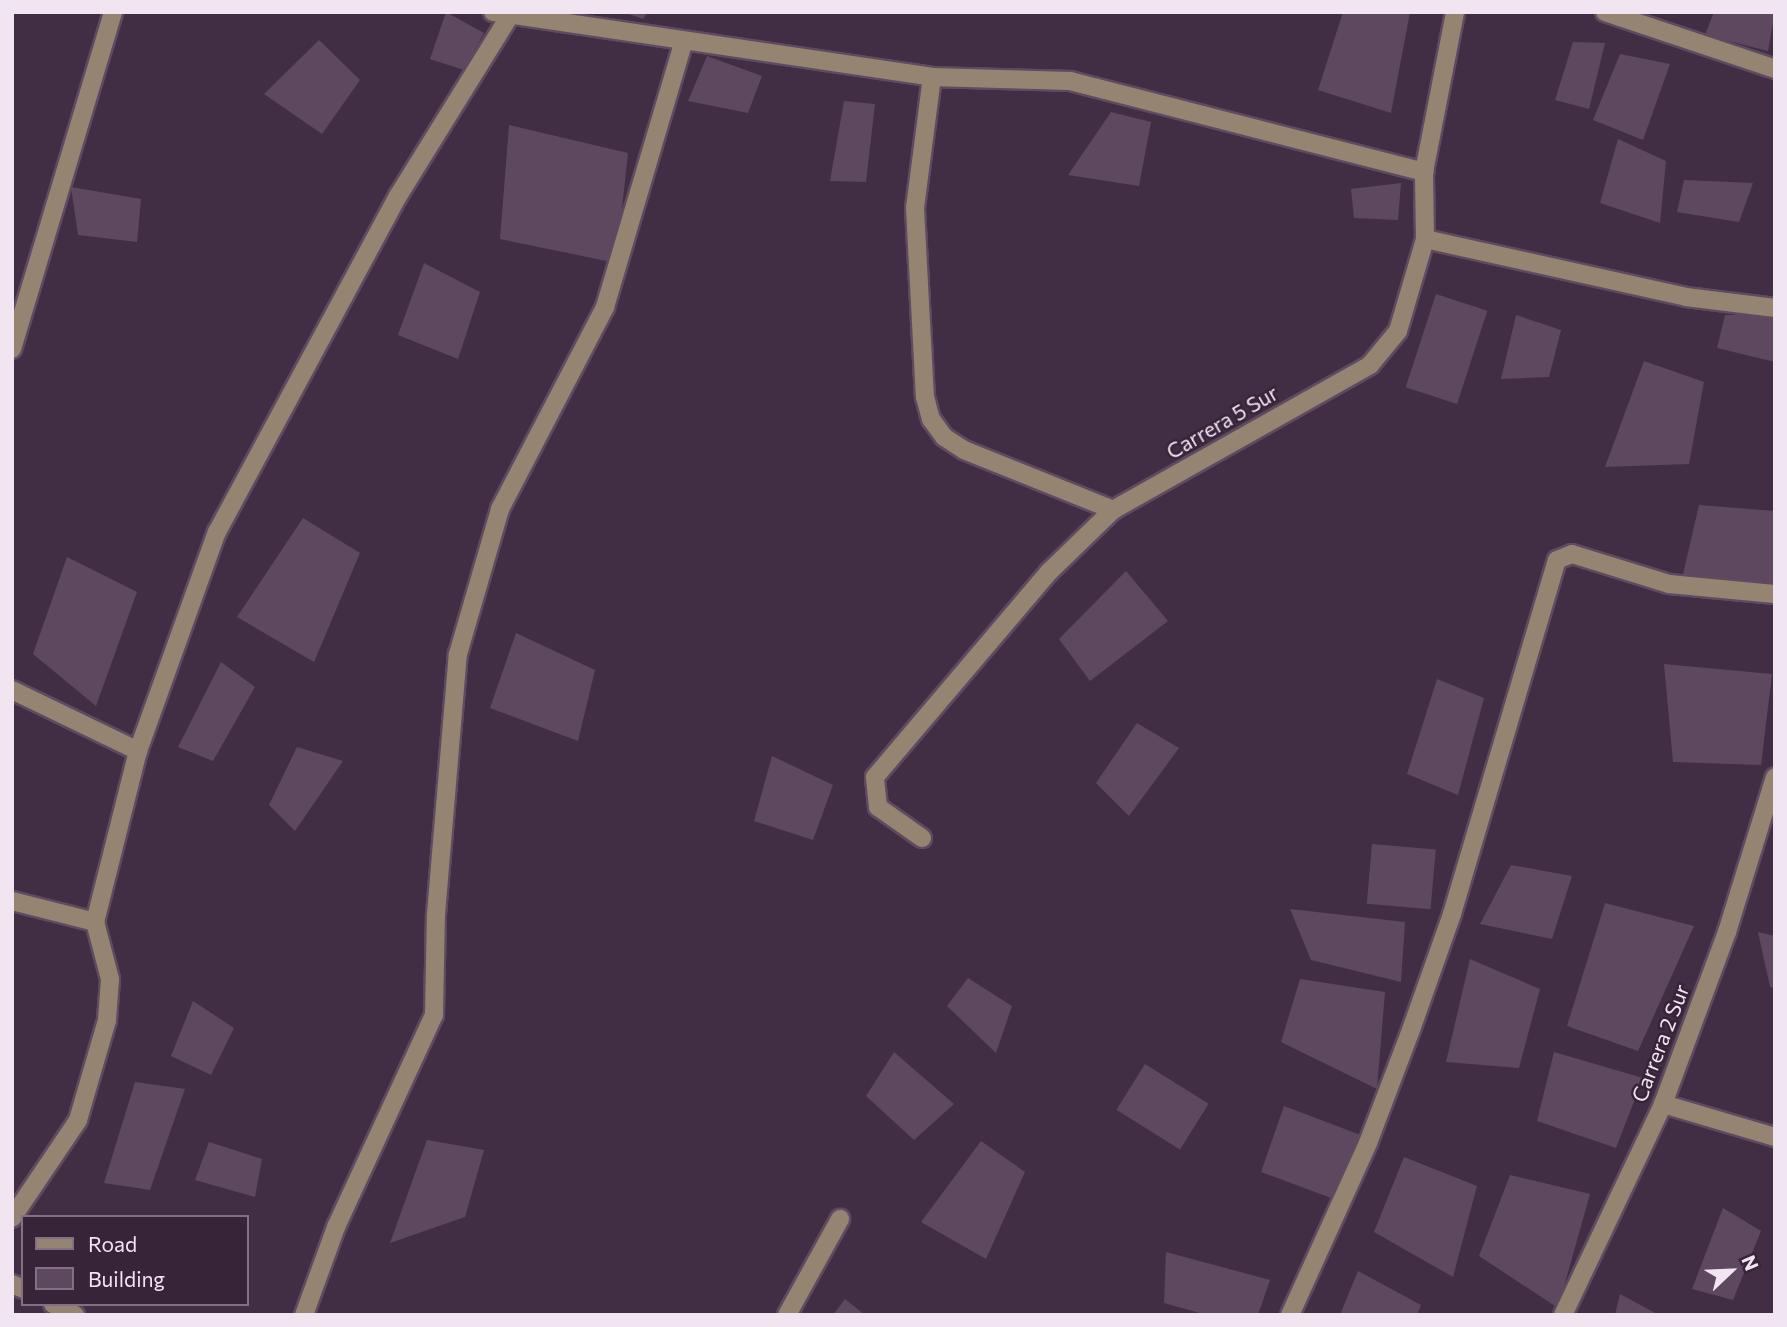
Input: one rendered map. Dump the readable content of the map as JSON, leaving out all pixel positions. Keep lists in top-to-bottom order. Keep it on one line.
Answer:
{"streets":{"street":["Carrera 5 Sur","Carrera 2 Sur"]},"legend":["Road","Building"],"north":"top right"}
